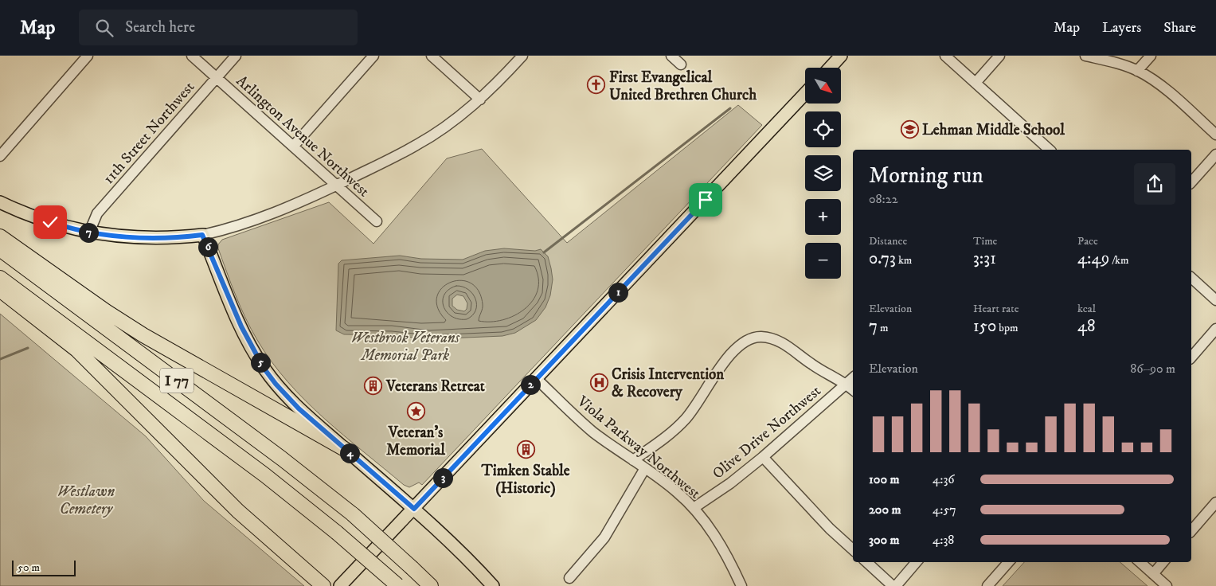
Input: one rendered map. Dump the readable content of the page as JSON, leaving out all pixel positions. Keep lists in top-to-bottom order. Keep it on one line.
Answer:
{"streets":{"highway":["I 77"],"street":["11th Street Northwest","Arlington Avenue Northwest","Olive Drive Northwest","Viola Parkway Northwest"]},"crossings":[["11th Street Northwest","Arlington Avenue Northwest"],["Olive Drive Northwest","Viola Parkway Northwest"]],"parks":["Westbrook Veterans Memorial Park","Westlawn Cemetery"],"places":{"church":["First Evangelical United Brethren Church"],"school or university":["Lehman Middle School"],"hospital":["Crisis Intervention & Recovery"],"building":["Veterans Retreat","Timken Stable (Historic)"],"place":["Veteran's Memorial"]},"scale_bar":"50 m","north":"bottom right","page":{"header":"Map","search":"Search here","nav":["Map","Layers","Share"],"map_buttons":["+","−"],"heading":["Morning run","08:22"],"stats":[["Distance","0.73 km"],["Time","3:31"],["Pace","4:49 /km"],["Elevation","7 m"],["Heart rate","150 bpm"],["kcal","48"]],"pins":["7","6","1","5","2","4","3"],"chart":["Elevation","86–90 m"],"list":[{"name":"100 m","note":"4:36"},{"name":"200 m","note":"4:57"},{"name":"300 m","note":"4:38"}],"scale":"50 m"}}
